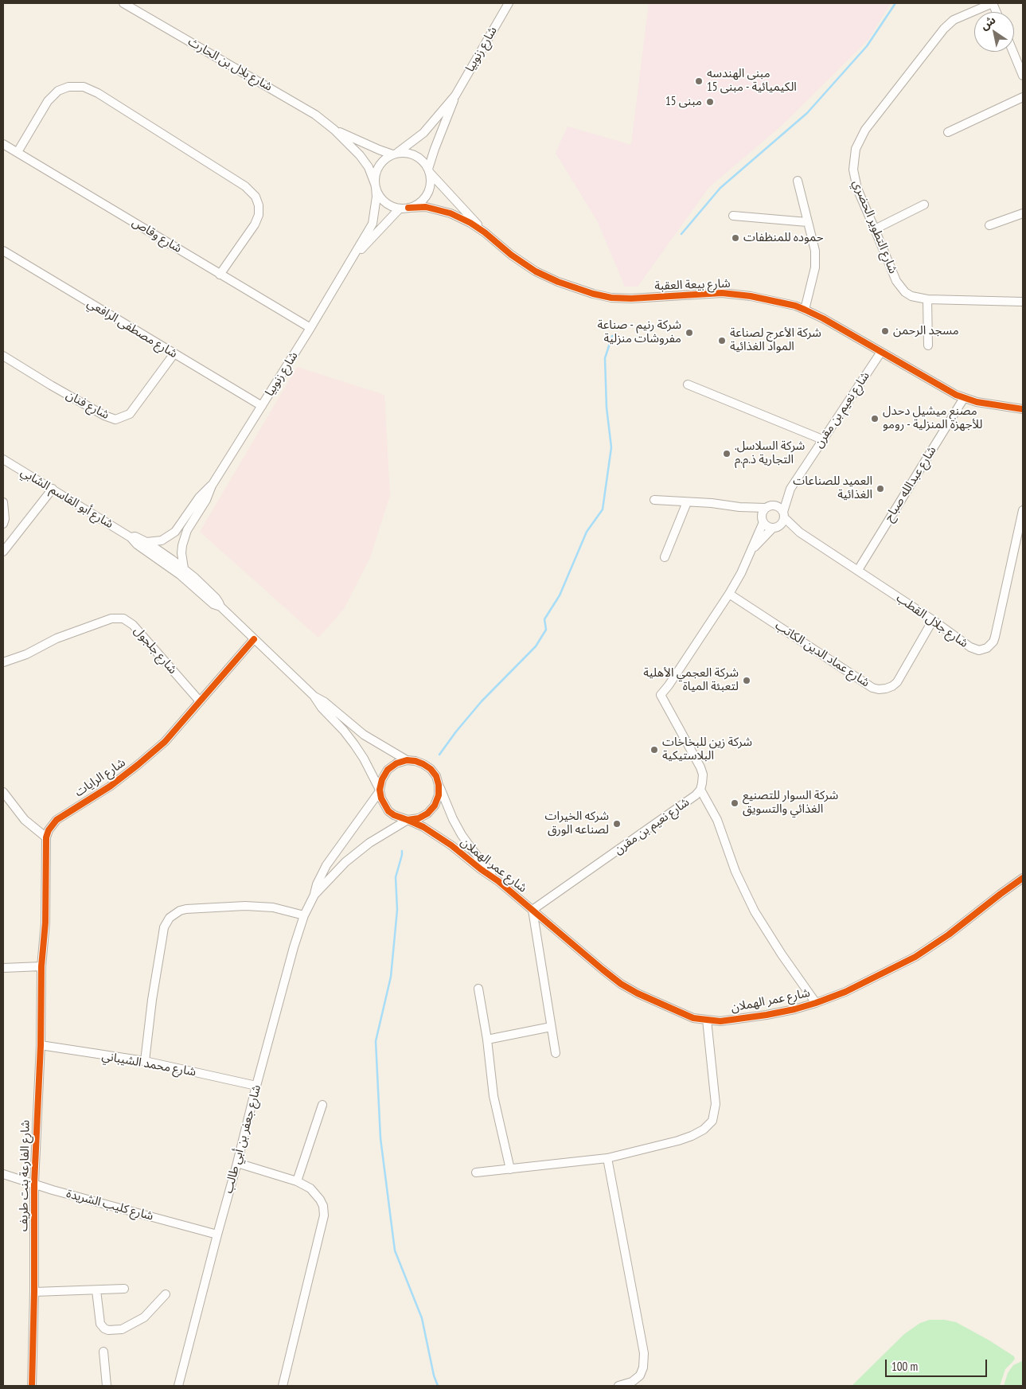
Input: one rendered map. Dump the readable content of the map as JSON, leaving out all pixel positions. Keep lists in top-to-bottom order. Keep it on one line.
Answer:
{"streets":{"street":["شارع زنوبيا","شارع بلال بن الحارث","شارع التطوير الحضري","شارع وقاص","شارع بيعة العقبة","شارع مصطفى الرافعي","شارع فنان","شارع نعيم بن مقرن","شارع عبدالله صباح","شارع أبو القاسم الشابي","شارع جلال القطب","شارع جلجول","شارع عماد الدين الكاتب","شارع الرايات","شارع عمر الهملان","شارع محمد الشيباني","شارع جعفر بن أبي طالب","شارع الفارعة بنت طريف","شارع كليب الشريدة"]},"crossings":[["شارع زنوبيا","شارع بلال بن الحارث"],["شارع زنوبيا","شارع وقاص"],["شارع زنوبيا","شارع بيعة العقبة"],["شارع زنوبيا","شارع مصطفى الرافعي"],["شارع زنوبيا","شارع أبو القاسم الشابي"],["شارع بلال بن الحارث","شارع بيعة العقبة"],["شارع بيعة العقبة","شارع نعيم بن مقرن"],["شارع بيعة العقبة","شارع عبدالله صباح"],["شارع مصطفى الرافعي","شارع فنان"],["شارع نعيم بن مقرن","شارع جلال القطب"],["شارع نعيم بن مقرن","شارع عماد الدين الكاتب"],["شارع نعيم بن مقرن","شارع عمر الهملان"],["شارع عبدالله صباح","شارع جلال القطب"],["شارع أبو القاسم الشابي","شارع الرايات"],["شارع أبو القاسم الشابي","شارع عمر الهملان"],["شارع أبو القاسم الشابي","شارع جعفر بن أبي طالب"],["شارع جلال القطب","شارع عماد الدين الكاتب"],["شارع جلجول","شارع الرايات"],["شارع الرايات","شارع الفارعة بنت طريف"],["شارع عمر الهملان","شارع جعفر بن أبي طالب"],["شارع محمد الشيباني","شارع جعفر بن أبي طالب"],["شارع محمد الشيباني","شارع الفارعة بنت طريف"],["شارع جعفر بن أبي طالب","شارع كليب الشريدة"],["شارع الفارعة بنت طريف","شارع كليب الشريدة"]],"places":["مبنى الهندسه الكيميائية - مبنى 15","مبنى 15","حموده للمنظفات","مسجد الرحمن","شركة رنيم - صناعة مفروشات منزلية","شركة الأعرج لصناعة المواد الغذائية","مصنع ميشيل دحدل للأجهزة المنزلية - رومو",".شركة السلاسل التجارية ذ.م.م","العميد للصناعات الغذائية","شركة العجمي الأهلية لتعبئة المياة","شركة زين للبخاخات البلاستيكية","شركة السوار للتصنيع الغذائي والتسويق","شركه الخيرات لصناعه الورق"],"scale_bar":"100 m","north":"top left"}
